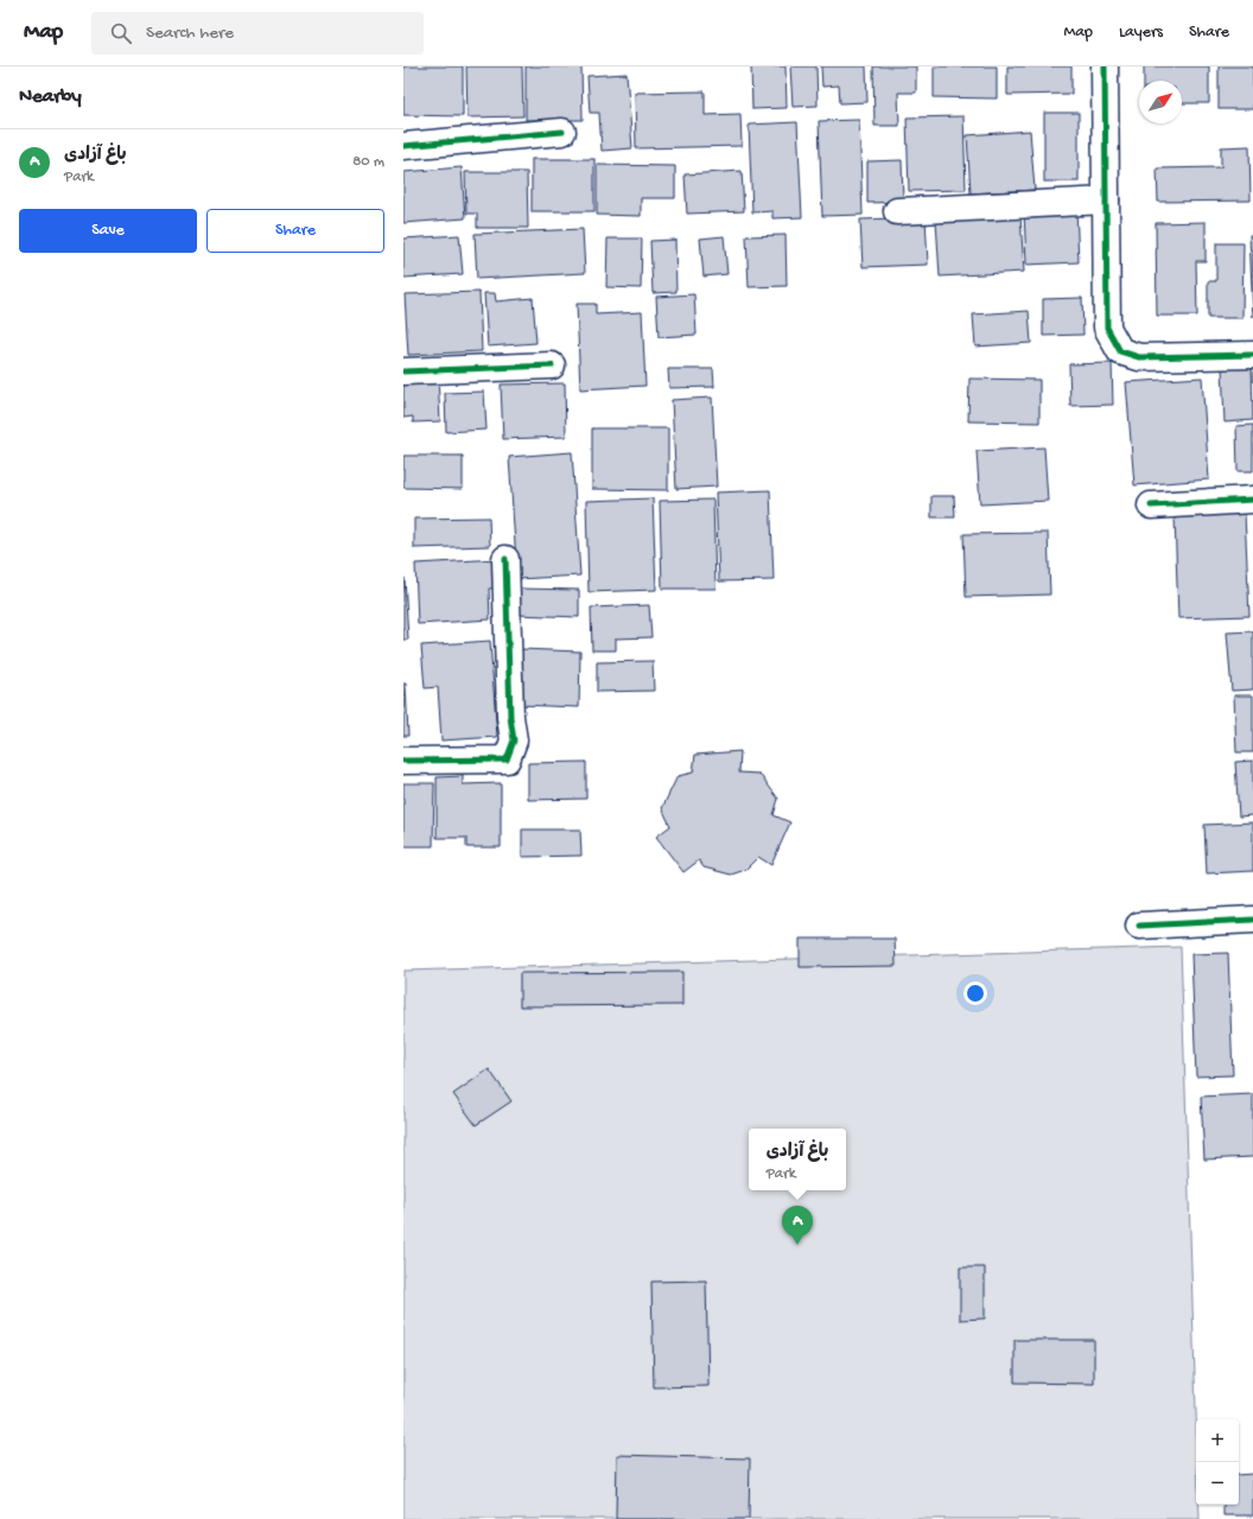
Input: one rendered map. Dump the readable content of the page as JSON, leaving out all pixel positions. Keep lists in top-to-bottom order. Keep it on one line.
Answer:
{"north":"top right","page":{"header":"Map","search":"Search here","nav":["Map","Layers","Share"],"heading":"Nearby","list":[{"mark":"A","name":"باغ آزادی","note":"Park","value":"80 m"}],"buttons":["Save","Share"],"popup":["باغ آزادی","Park"],"pins":"A","map_buttons":["+","−"]}}
